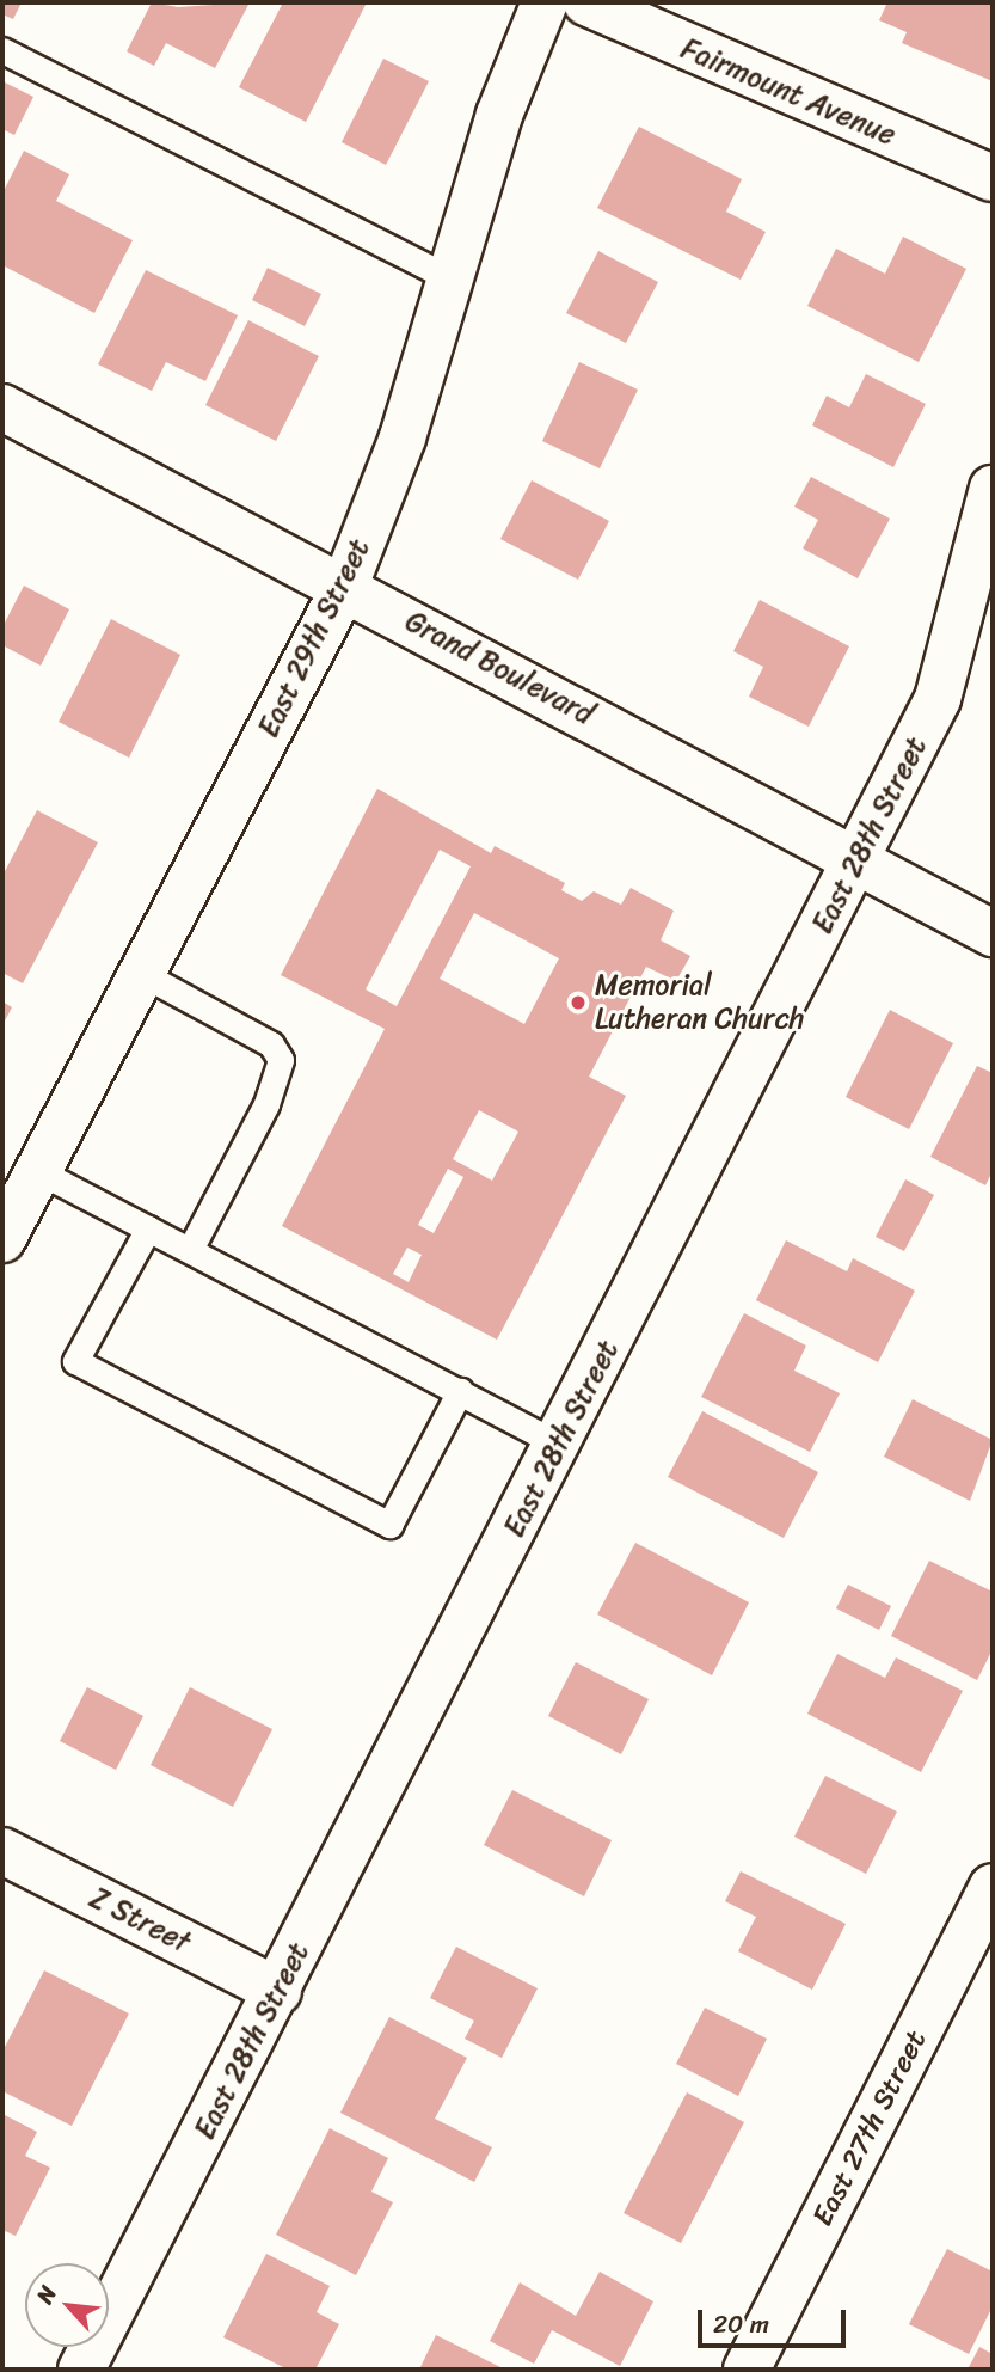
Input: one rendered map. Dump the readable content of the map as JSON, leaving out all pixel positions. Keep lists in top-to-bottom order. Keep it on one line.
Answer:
{"streets":{"street":["Fairmount Avenue","East 29th Street","Grand Boulevard","East 28th Street","Z Street","East 27th Street"]},"crossings":[["East 29th Street","Grand Boulevard"],["Grand Boulevard","East 28th Street"],["East 28th Street","Z Street"]],"places":["Memorial Lutheran Church"],"scale_bar":"20 m","north":"top left"}
